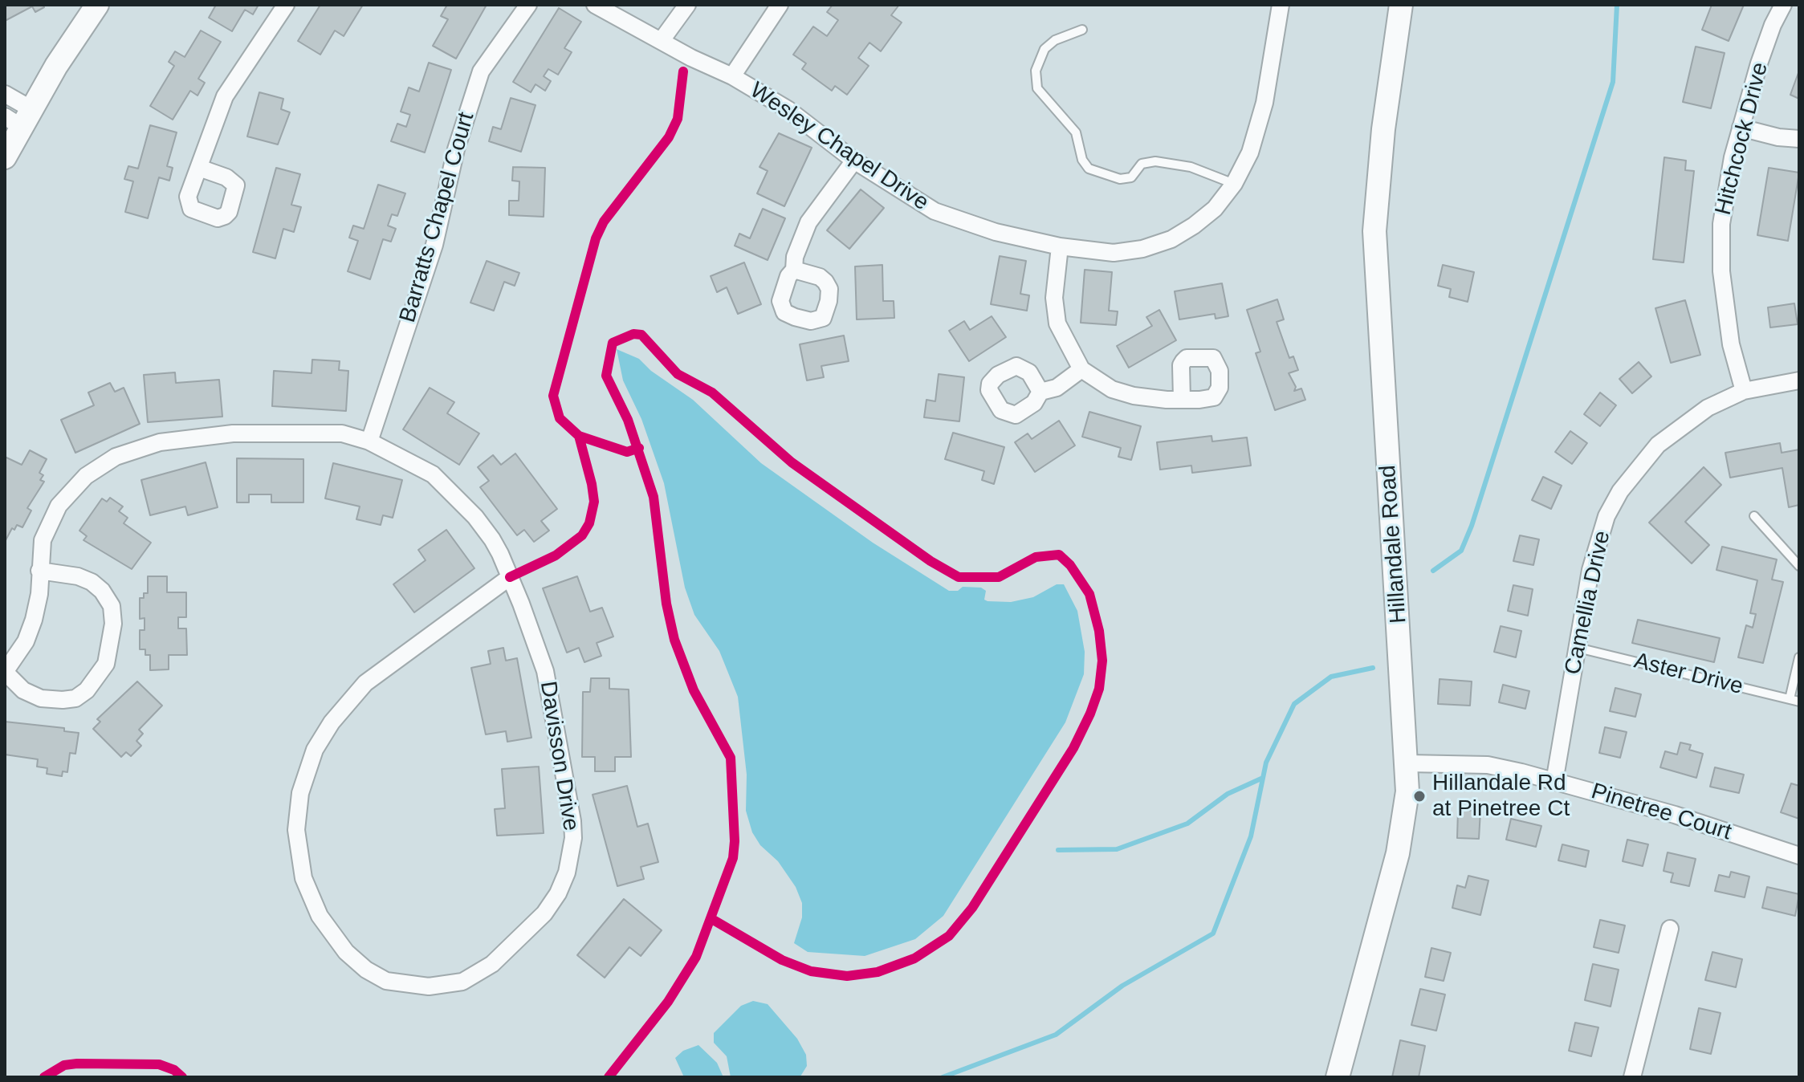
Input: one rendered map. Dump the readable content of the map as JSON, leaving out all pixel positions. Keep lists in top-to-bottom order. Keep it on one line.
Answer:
{"streets":{"street":["Hitchcock Drive","Wesley Chapel Drive","Barratts Chapel Court","Hillandale Road","Camellia Drive","Davisson Drive","Pinetree Court"],"lane":["Aster Drive"]},"crossings":[["Hitchcock Drive","Camellia Drive"],["Barratts Chapel Court","Davisson Drive"],["Hillandale Road","Pinetree Court"],["Camellia Drive","Aster Drive"],["Camellia Drive","Pinetree Court"]],"places":["Hillandale Rd at Pinetree Ct"]}
